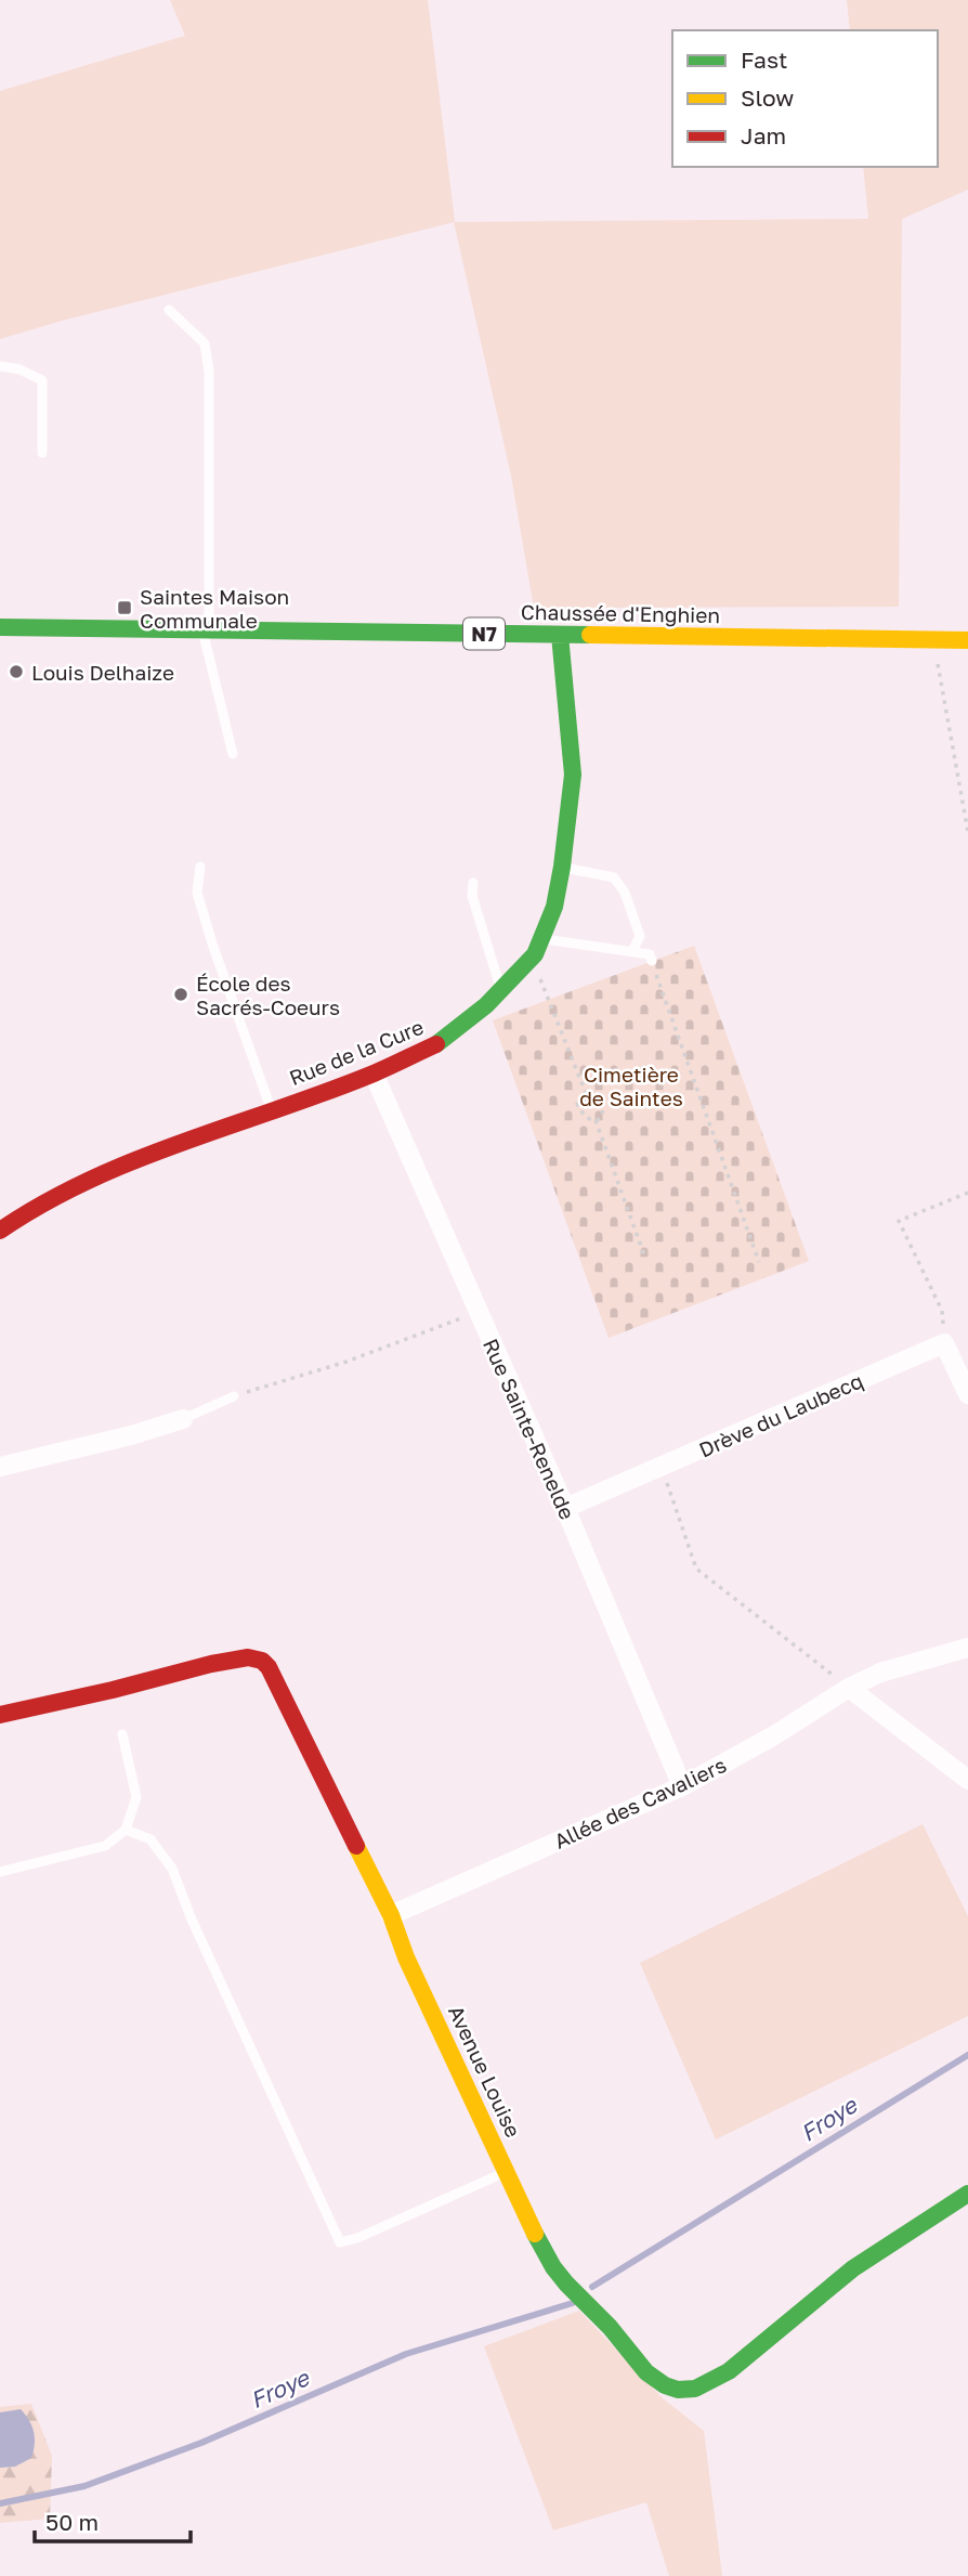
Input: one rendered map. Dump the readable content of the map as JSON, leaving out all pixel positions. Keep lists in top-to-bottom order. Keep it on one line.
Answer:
{"streets":{"street":["Chaussée d'Enghien","N7","Rue de la Cure","Drève du Laubecq","Rue Sainte-Renelde","Allée des Cavaliers","Avenue Louise"]},"crossings":[["Chaussée d'Enghien","Rue de la Cure"],["Rue de la Cure","Rue Sainte-Renelde"],["Drève du Laubecq","Rue Sainte-Renelde"],["Rue Sainte-Renelde","Allée des Cavaliers"],["Allée des Cavaliers","Avenue Louise"]],"water":["Froye"],"parks":["Cimetière de Saintes"],"places":{"transit":["Saintes Maison Communale"],"other":["Louis Delhaize","École des Sacrés-Coeurs"]},"legend":["Fast","Slow","Jam"],"scale_bar":"50 m"}
